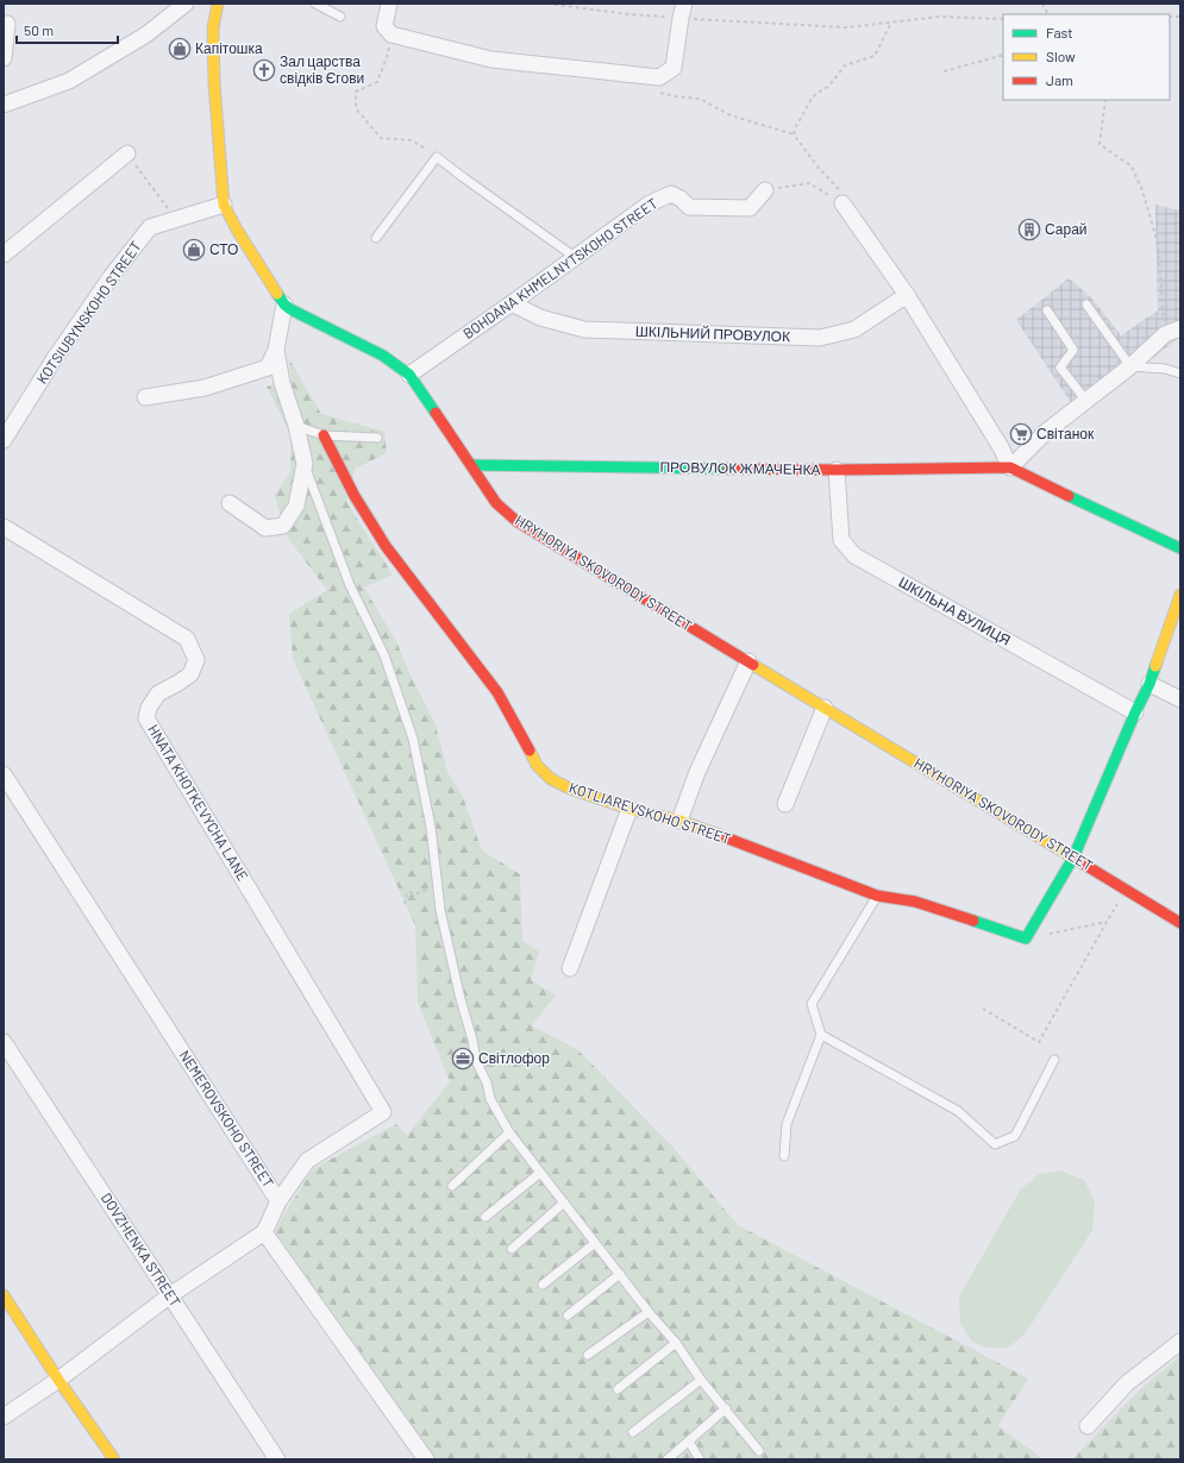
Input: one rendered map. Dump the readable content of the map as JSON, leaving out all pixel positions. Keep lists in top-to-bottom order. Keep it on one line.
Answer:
{"streets":{"street":["BOHDANA KHMELNYTSKOHO STREET","KOTSIUBYNSKOHO STREET","ШКІЛЬНИЙ ПРОВУЛОК","ПРОВУЛОК ЖМАЧЕНКА","HRYHORIYA SKOVORODY STREET","ШКІЛЬНА ВУЛИЦЯ","HNATA KHOTKEVYCHA LANE","KOTLIAREVSKOHO STREET","NEMEROVSKOHO STREET","DOVZHENKA STREET"]},"crossings":[["BOHDANA KHMELNYTSKOHO STREET","ШКІЛЬНИЙ ПРОВУЛОК"],["BOHDANA KHMELNYTSKOHO STREET","HRYHORIYA SKOVORODY STREET"],["ПРОВУЛОК ЖМАЧЕНКА","HRYHORIYA SKOVORODY STREET"],["ПРОВУЛОК ЖМАЧЕНКА","ШКІЛЬНА ВУЛИЦЯ"],["HNATA KHOTKEVYCHA LANE","NEMEROVSKOHO STREET"]],"places":{"shop":["Капітошка","СТО"],"church":["Зал царства свідків Єгови"],"building":["Сарай"],"supermarket":["Світанок"],"office":["Світлофор"]},"legend":["Fast","Slow","Jam"],"scale_bar":"50 m"}
